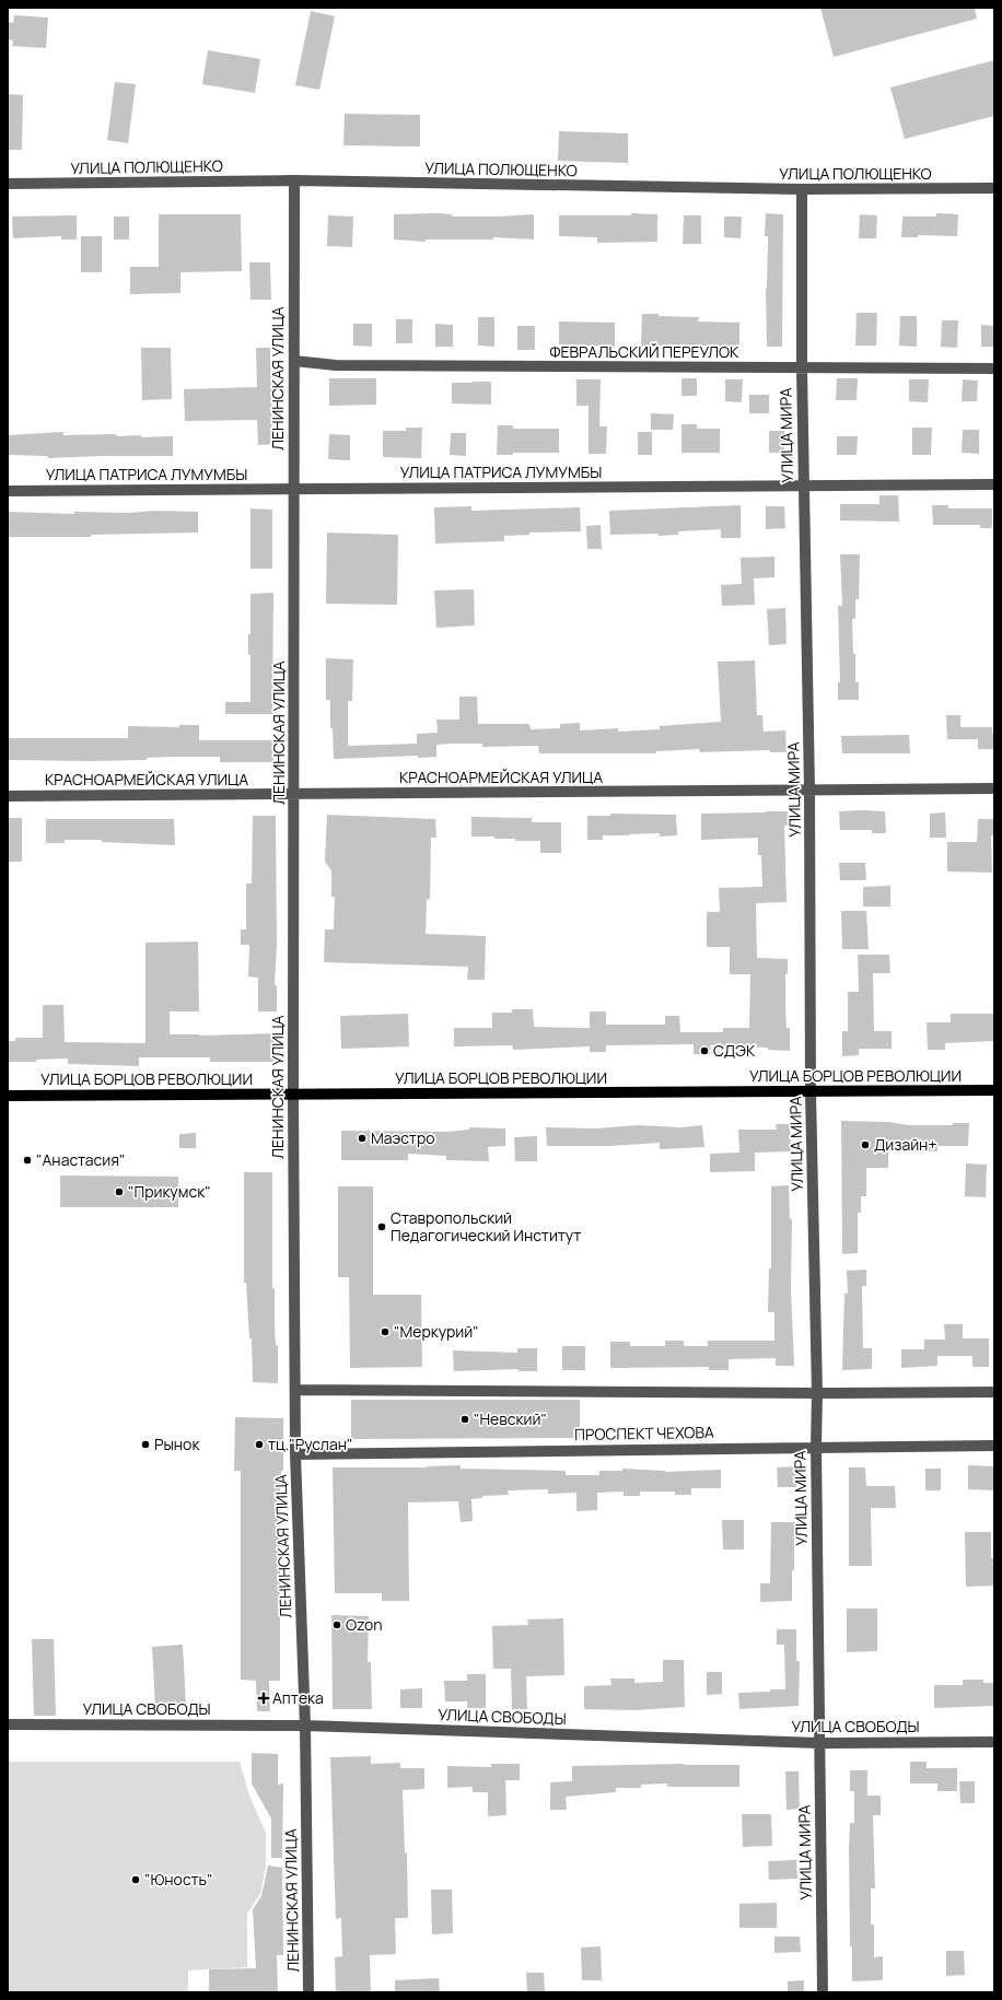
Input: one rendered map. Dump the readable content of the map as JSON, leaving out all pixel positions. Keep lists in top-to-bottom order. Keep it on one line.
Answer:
{"streets":{"main road":["УЛИЦА БОРЦОВ РЕВОЛЮЦИИ"],"street":["УЛИЦА ПОЛЮЩЕНКО","ФЕВРАЛЬСКИЙ ПЕРЕУЛОК","ЛЕНИНСКАЯ УЛИЦА","УЛИЦА МИРА","УЛИЦА ПАТРИСА ЛУМУМБЫ","КРАСНОАРМЕЙСКАЯ УЛИЦА","ПРОСПЕКТ ЧЕХОВА","УЛИЦА СВОБОДЫ"]},"crossings":[["УЛИЦА ПОЛЮЩЕНКО","ЛЕНИНСКАЯ УЛИЦА"],["УЛИЦА ПОЛЮЩЕНКО","УЛИЦА МИРА"],["ФЕВРАЛЬСКИЙ ПЕРЕУЛОК","ЛЕНИНСКАЯ УЛИЦА"],["ФЕВРАЛЬСКИЙ ПЕРЕУЛОК","УЛИЦА МИРА"],["ЛЕНИНСКАЯ УЛИЦА","УЛИЦА ПАТРИСА ЛУМУМБЫ"],["ЛЕНИНСКАЯ УЛИЦА","КРАСНОАРМЕЙСКАЯ УЛИЦА"],["ЛЕНИНСКАЯ УЛИЦА","УЛИЦА БОРЦОВ РЕВОЛЮЦИИ"],["ЛЕНИНСКАЯ УЛИЦА","ПРОСПЕКТ ЧЕХОВА"],["ЛЕНИНСКАЯ УЛИЦА","УЛИЦА СВОБОДЫ"],["УЛИЦА МИРА","УЛИЦА ПАТРИСА ЛУМУМБЫ"],["УЛИЦА МИРА","КРАСНОАРМЕЙСКАЯ УЛИЦА"],["УЛИЦА МИРА","УЛИЦА БОРЦОВ РЕВОЛЮЦИИ"],["УЛИЦА МИРА","ПРОСПЕКТ ЧЕХОВА"],["УЛИЦА МИРА","УЛИЦА СВОБОДЫ"]],"places":{"other":["СДЭК","Маэстро","Дизайн+","\"Анастасия\"","\"Прикумск\"","Ставропольский Педагогический Институт","\"Меркурий\"","\"Невский\"","Рынок","тц.\"Руслан\"","Ozon","\"Юность\""],"health":["Аптека"]}}
